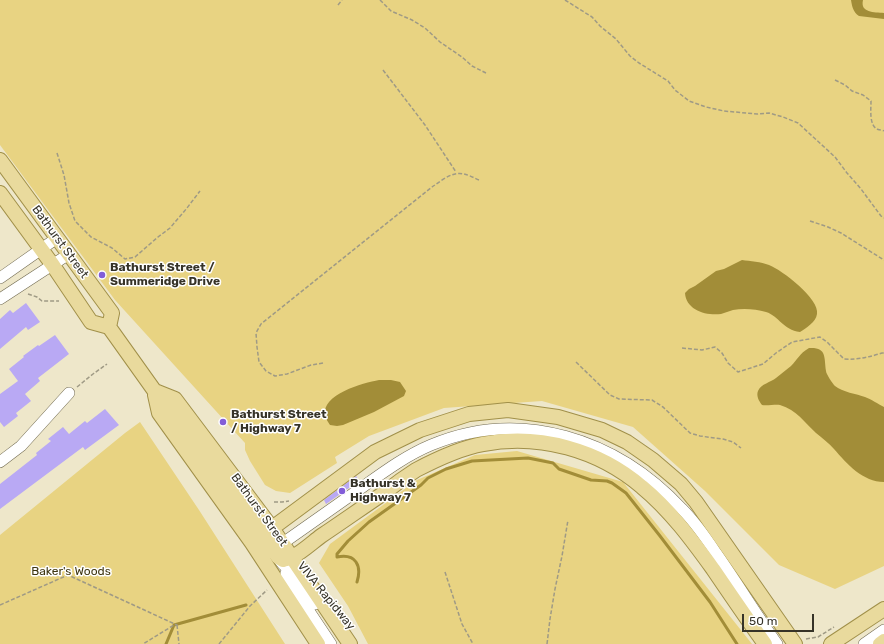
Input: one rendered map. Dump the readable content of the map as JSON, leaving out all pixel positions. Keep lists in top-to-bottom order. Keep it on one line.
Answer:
{"streets":{"main road":["Bathurst Street"],"street":["VIVA Rapidway"]},"crossings":[["Bathurst Street","VIVA Rapidway"]],"parks":["Baker's Woods"],"places":["Bathurst Street / Summeridge Drive","Bathurst Street / Highway 7","Bathurst & Highway 7"],"scale_bar":"50 m"}
